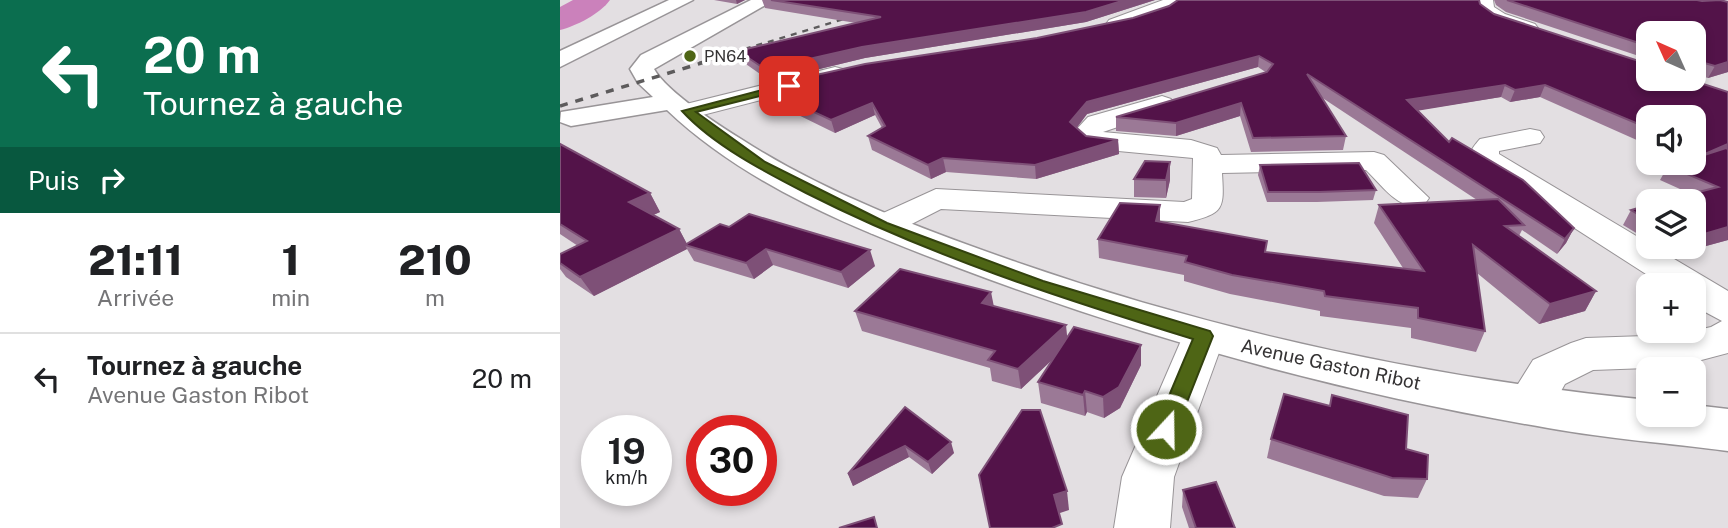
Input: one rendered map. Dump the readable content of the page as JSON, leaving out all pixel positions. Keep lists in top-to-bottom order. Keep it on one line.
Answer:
{"streets":{"street":["Avenue Gaston Ribot"]},"places":["PN64"],"north":"top left","page":{"turn":["20 m","Tournez à gauche"],"map_buttons":["+","−"],"then":"Puis","eta":["21:11","Arrivée","1","min","210","m"],"list":[{"name":"Tournez à gauche","note":"Avenue Gaston Ribot","value":"20 m"}],"speed":"19 km/h","limit":"30"}}
